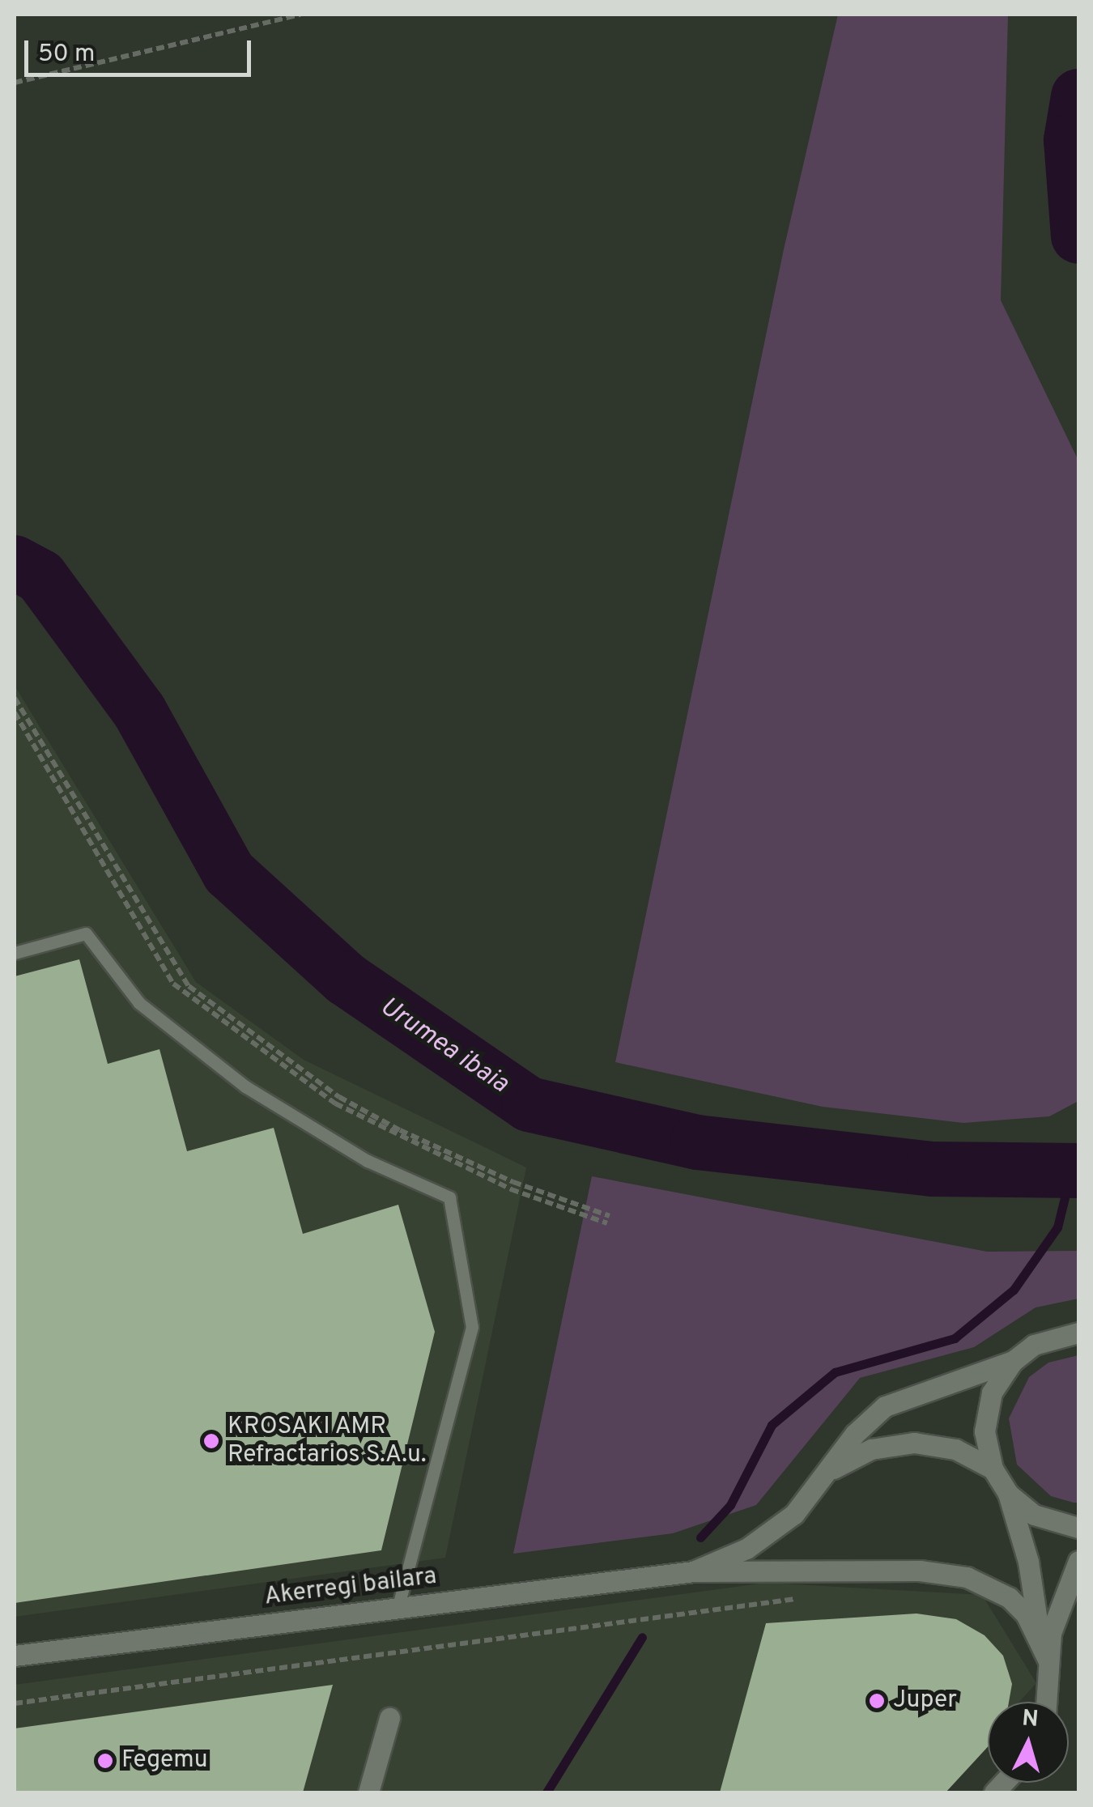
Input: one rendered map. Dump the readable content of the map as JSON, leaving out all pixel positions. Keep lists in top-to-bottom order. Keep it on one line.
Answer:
{"streets":{"main road":["Akerregi bailara"]},"water":["Urumea ibaia"],"places":["KROSAKI AMR Refractarios S.A.u.","Juper","Fegemu"],"scale_bar":"50 m","north":"top"}
